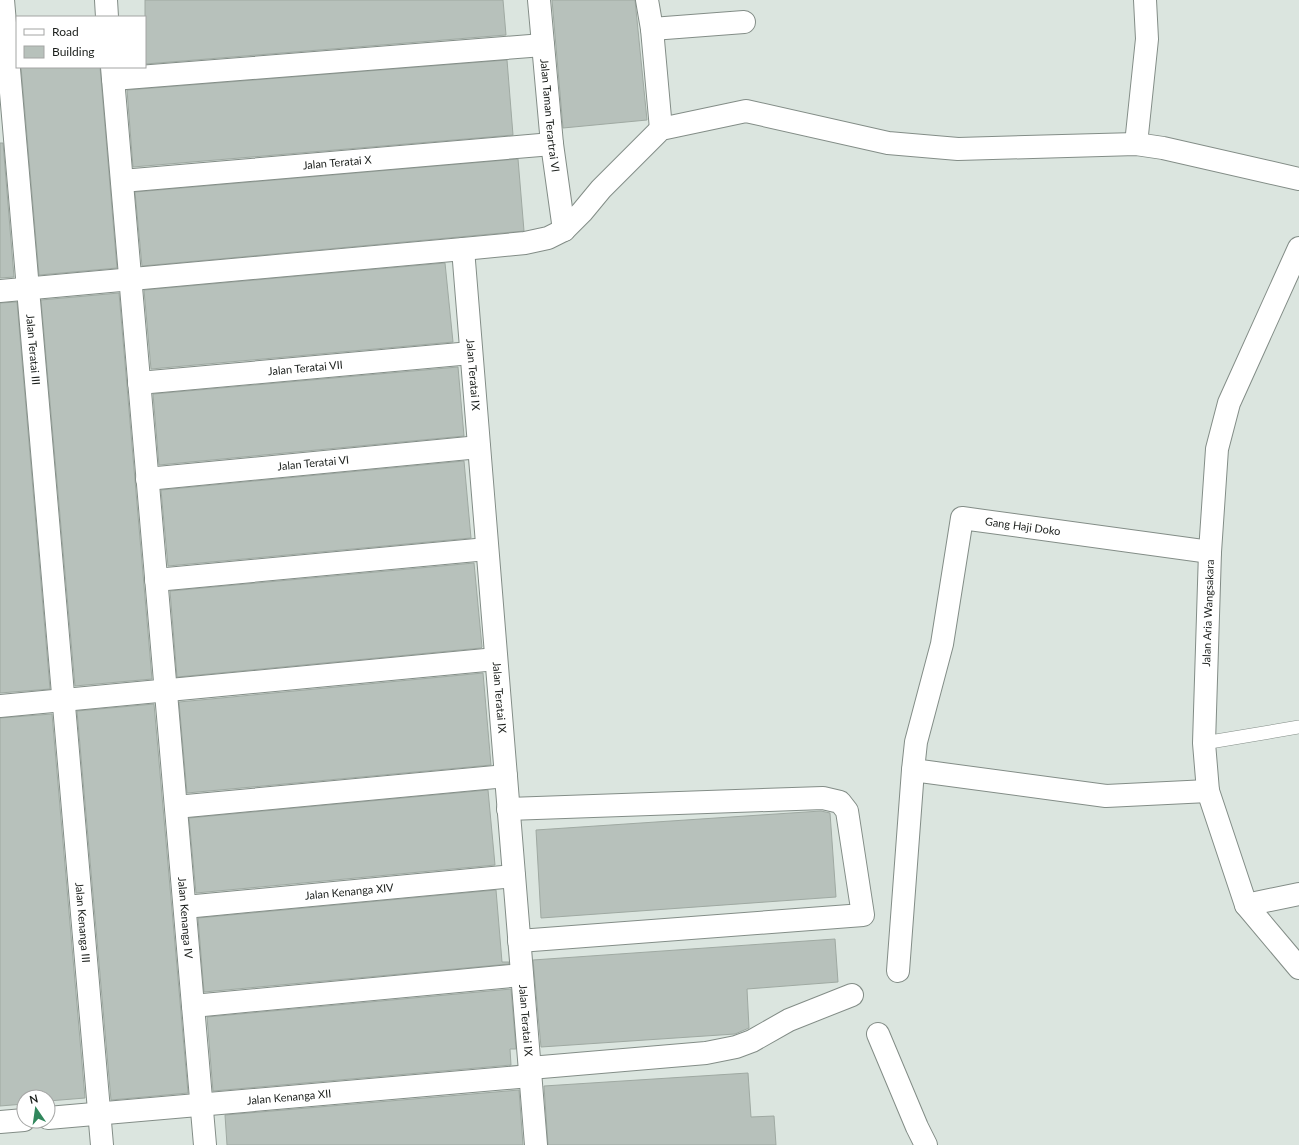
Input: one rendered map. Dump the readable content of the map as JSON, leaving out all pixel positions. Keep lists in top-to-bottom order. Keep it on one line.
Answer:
{"streets":{"street":["Jalan Taman Terartrai VI","Jalan Teratai X","Jalan Teratai III","Jalan Teratai VII","Jalan Teratai IX","Jalan Teratai VI","Gang Haji Doko","Jalan Aria Wangsakara","Jalan Kenanga XIV","Jalan Kenanga IV","Jalan Kenanga III","Jalan Kenanga XII"]},"crossings":[["Jalan Taman Terartrai VI","Jalan Teratai X"],["Jalan Teratai X","Jalan Kenanga IV"],["Jalan Teratai III","Jalan Kenanga III"],["Jalan Teratai VII","Jalan Teratai IX"],["Jalan Teratai VII","Jalan Kenanga IV"],["Jalan Teratai IX","Jalan Teratai VI"],["Jalan Teratai IX","Jalan Kenanga XIV"],["Jalan Teratai IX","Jalan Kenanga XII"],["Jalan Teratai VI","Jalan Kenanga IV"],["Gang Haji Doko","Jalan Aria Wangsakara"],["Jalan Kenanga XIV","Jalan Kenanga IV"],["Jalan Kenanga IV","Jalan Kenanga XII"],["Jalan Kenanga III","Jalan Kenanga XII"]],"legend":["Road","Building"],"north":"top"}
